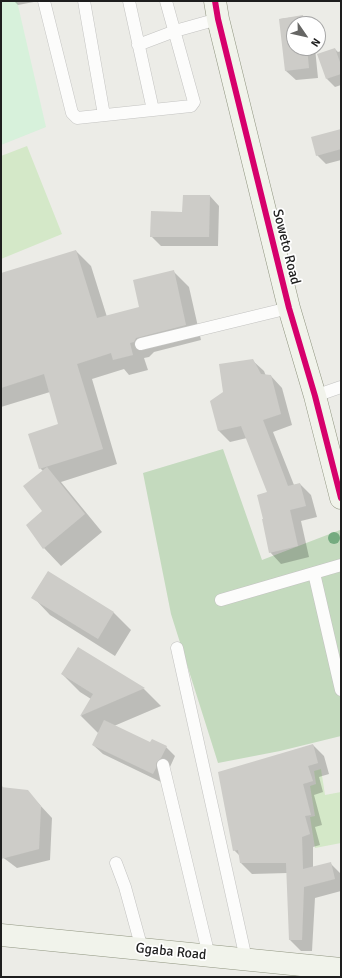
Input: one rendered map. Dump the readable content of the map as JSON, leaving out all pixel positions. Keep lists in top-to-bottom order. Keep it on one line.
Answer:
{"streets":{"street":["Soweto Road","Ggaba Road"]},"north":"bottom right"}
